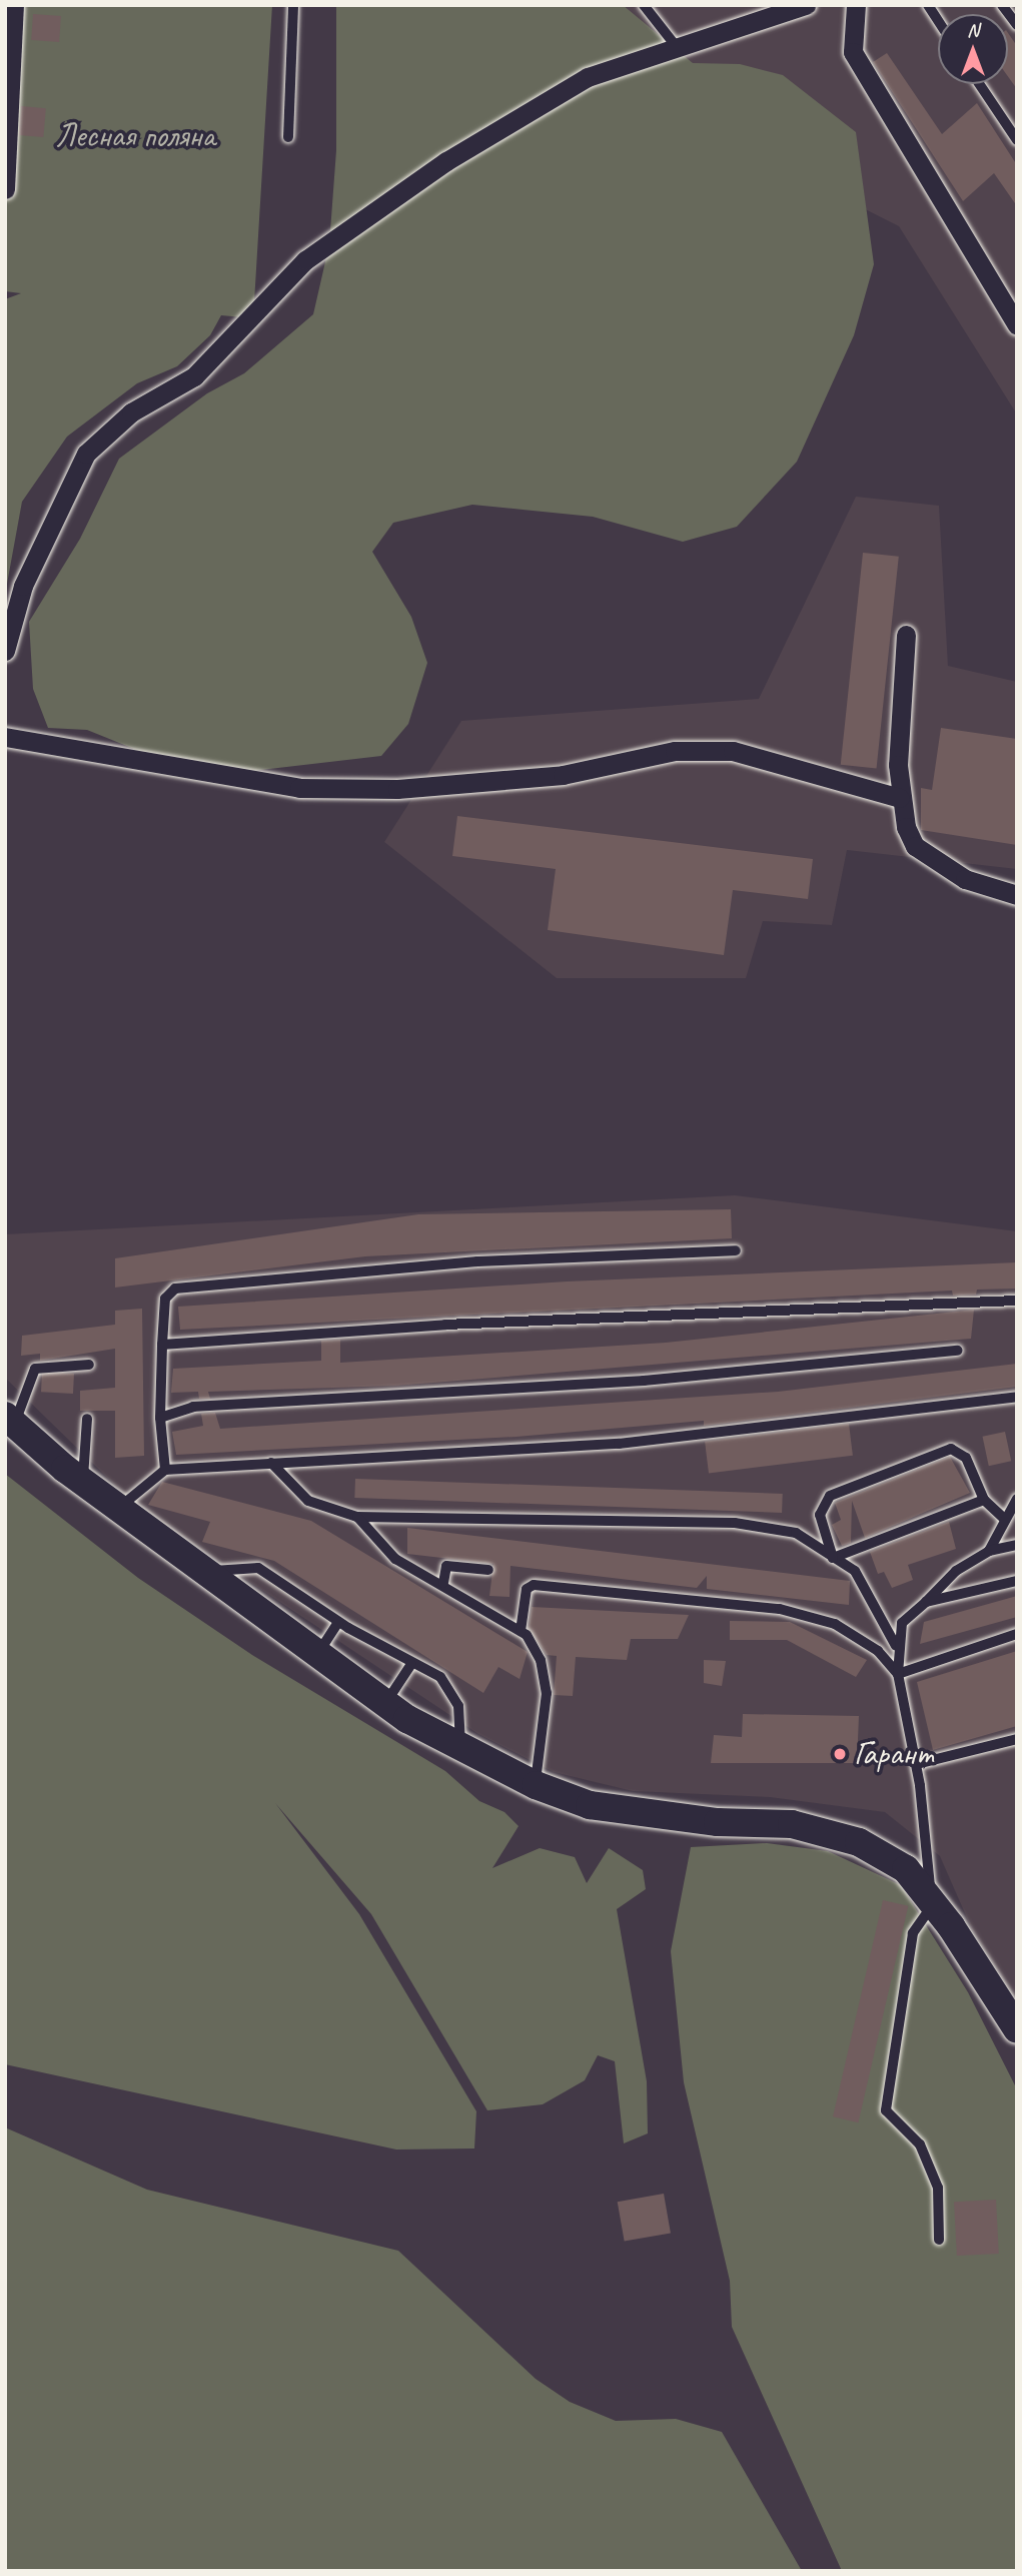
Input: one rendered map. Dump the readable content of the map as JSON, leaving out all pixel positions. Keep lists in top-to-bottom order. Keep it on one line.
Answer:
{"parks":["Лесная поляна"],"places":["Гарант"],"north":"top"}
